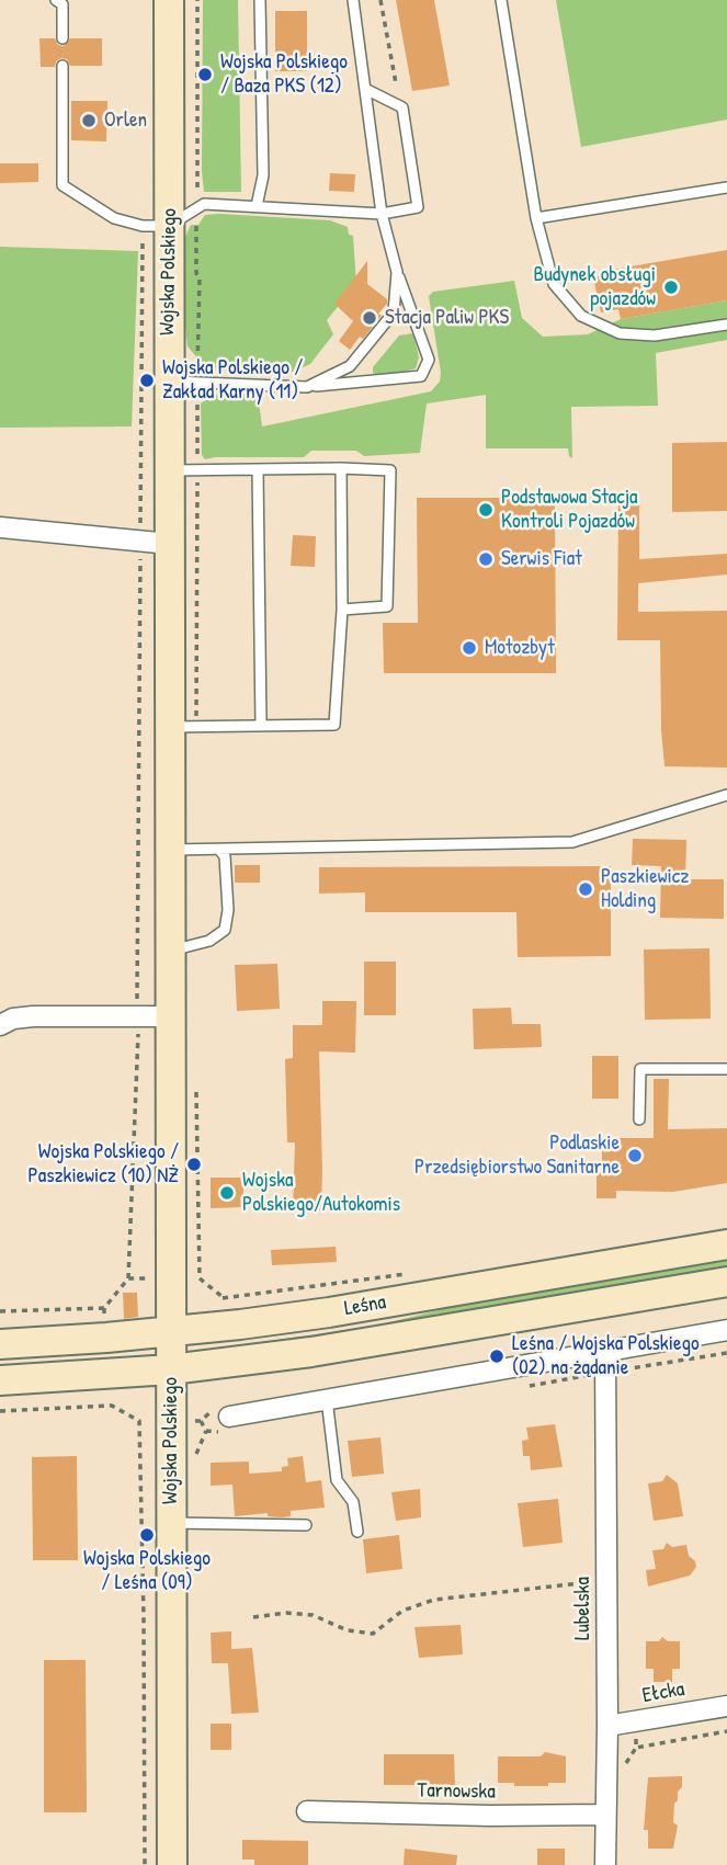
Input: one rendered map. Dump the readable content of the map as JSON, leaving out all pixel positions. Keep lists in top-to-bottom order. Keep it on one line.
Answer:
{"streets":{"street":["Wojska Polskiego","Leśna","Lubelska","Ełcka","Tarnowska"]},"crossings":[["Wojska Polskiego","Leśna"],["Lubelska","Ełcka"],["Lubelska","Tarnowska"]],"places":["Wojska Polskiego / Baza PKS (12)","Orlen","Budynek obsługi pojazdów","Stacja Paliw PKS","Wojska Polskiego / Zakład Karny (11)","Podstawowa Stacja Kontroli Pojazdów","Serwis Fiat","Motozbyt","Paszkiewicz Holding","Podlaskie Przedsiębiorstwo Sanitarne","Wojska Polskiego / Paszkiewicz (10) NŻ","Wojska Polskiego/Autokomis","Leśna / Wojska Polskiego (02) na żądanie","Wojska Polskiego / Leśna (09)"]}
